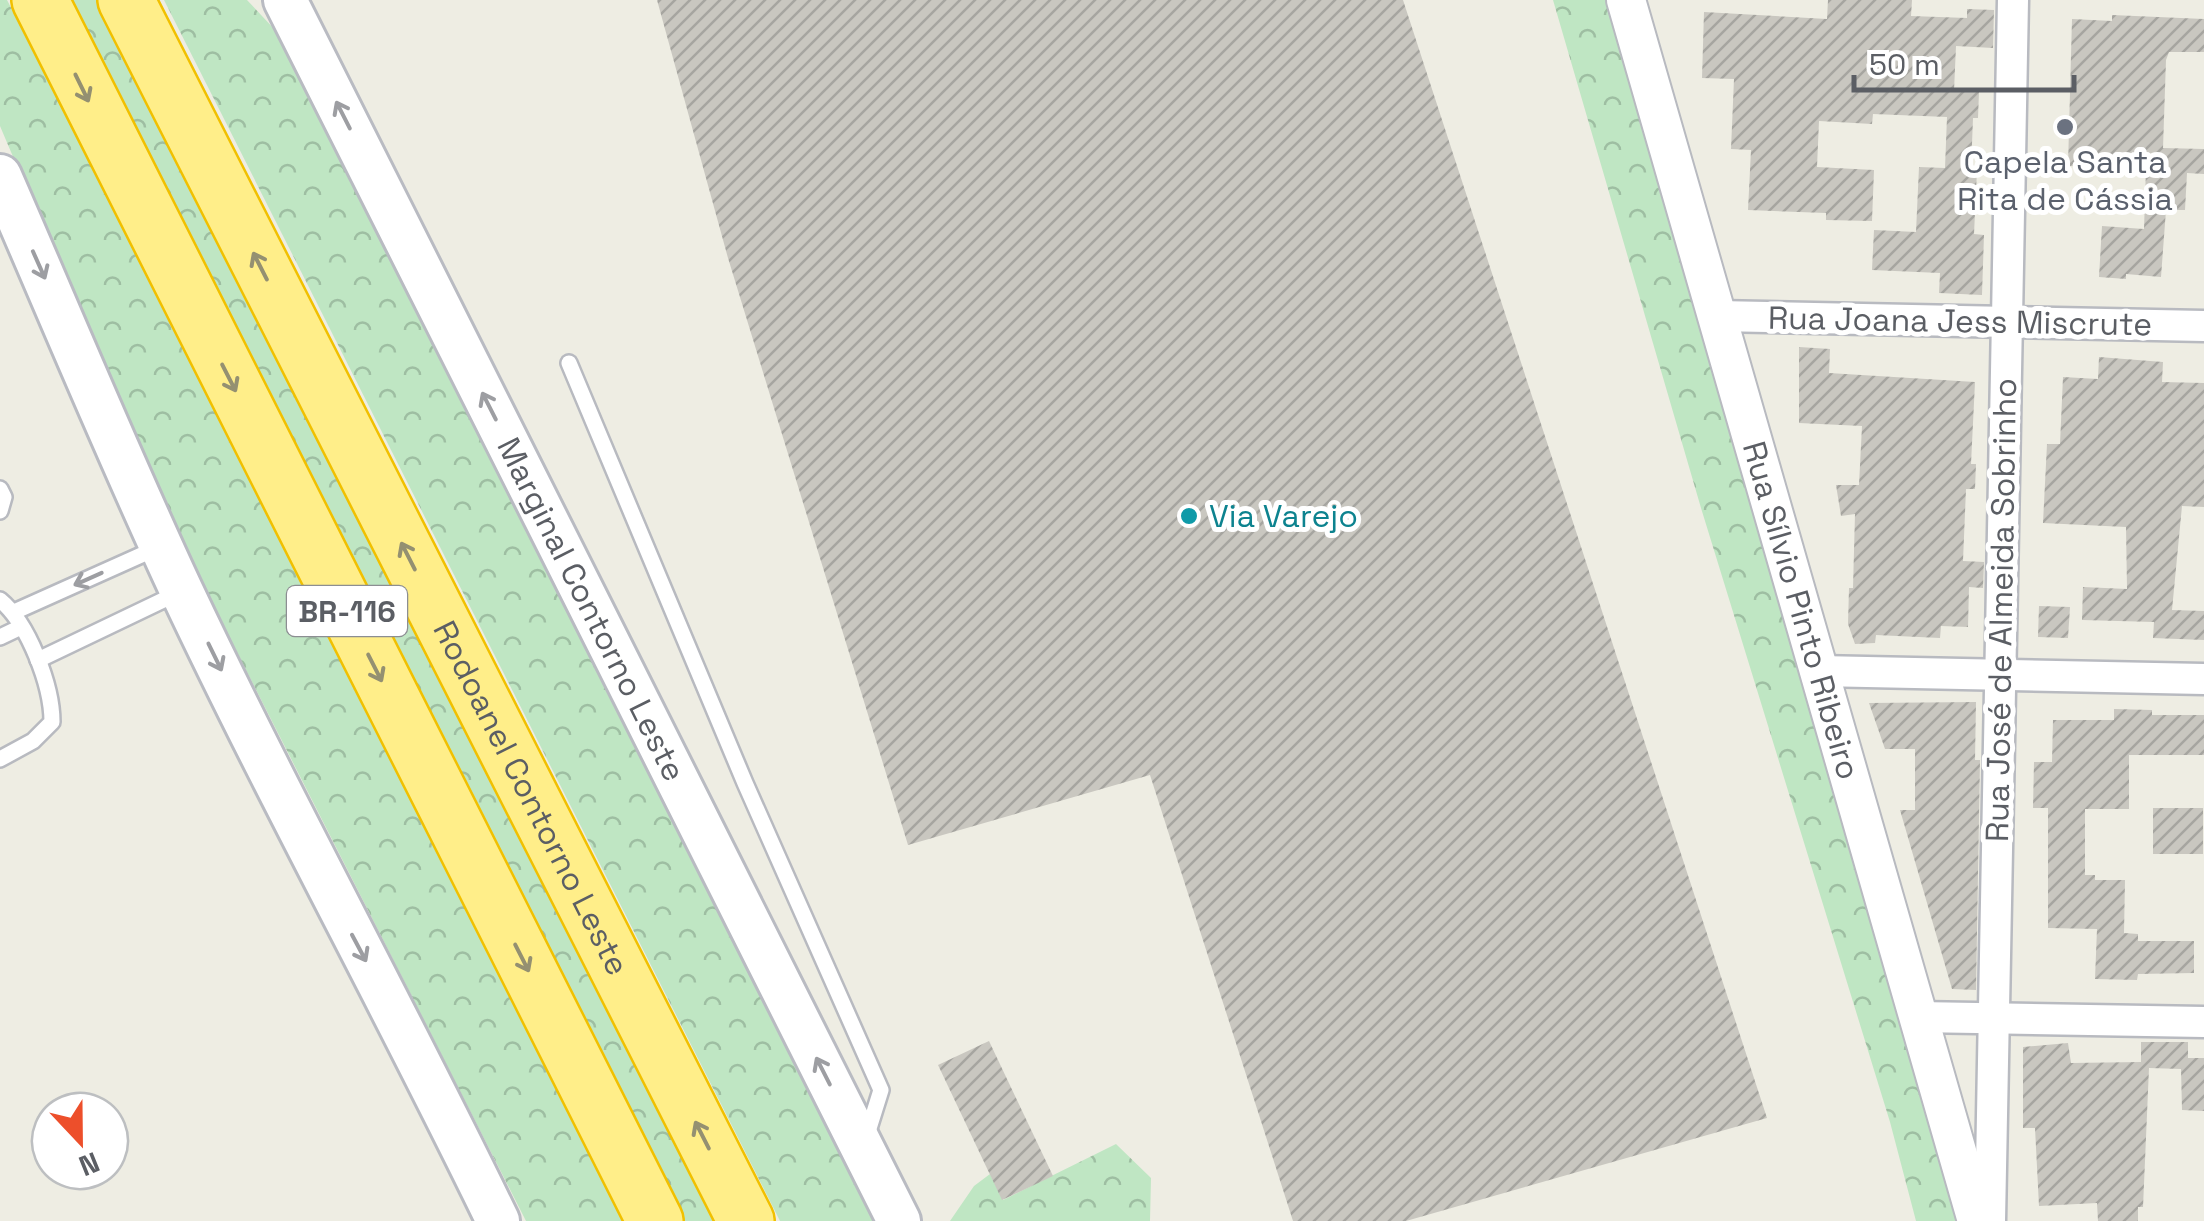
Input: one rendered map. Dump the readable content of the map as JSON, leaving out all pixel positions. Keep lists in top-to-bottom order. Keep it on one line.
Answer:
{"streets":{"highway":["BR-116","Rodoanel Contorno Leste"],"main road":["Marginal Contorno Leste"],"street":["Rua Joana Jess Miscrute","Rua Sílvio Pinto Ribeiro","Rua José de Almeida Sobrinho"]},"crossings":[["Rua Joana Jess Miscrute","Rua Sílvio Pinto Ribeiro"],["Rua Joana Jess Miscrute","Rua José de Almeida Sobrinho"]],"places":["Capela Santa Rita de Cássia","Via Varejo"],"scale_bar":"50 m","north":"bottom"}
